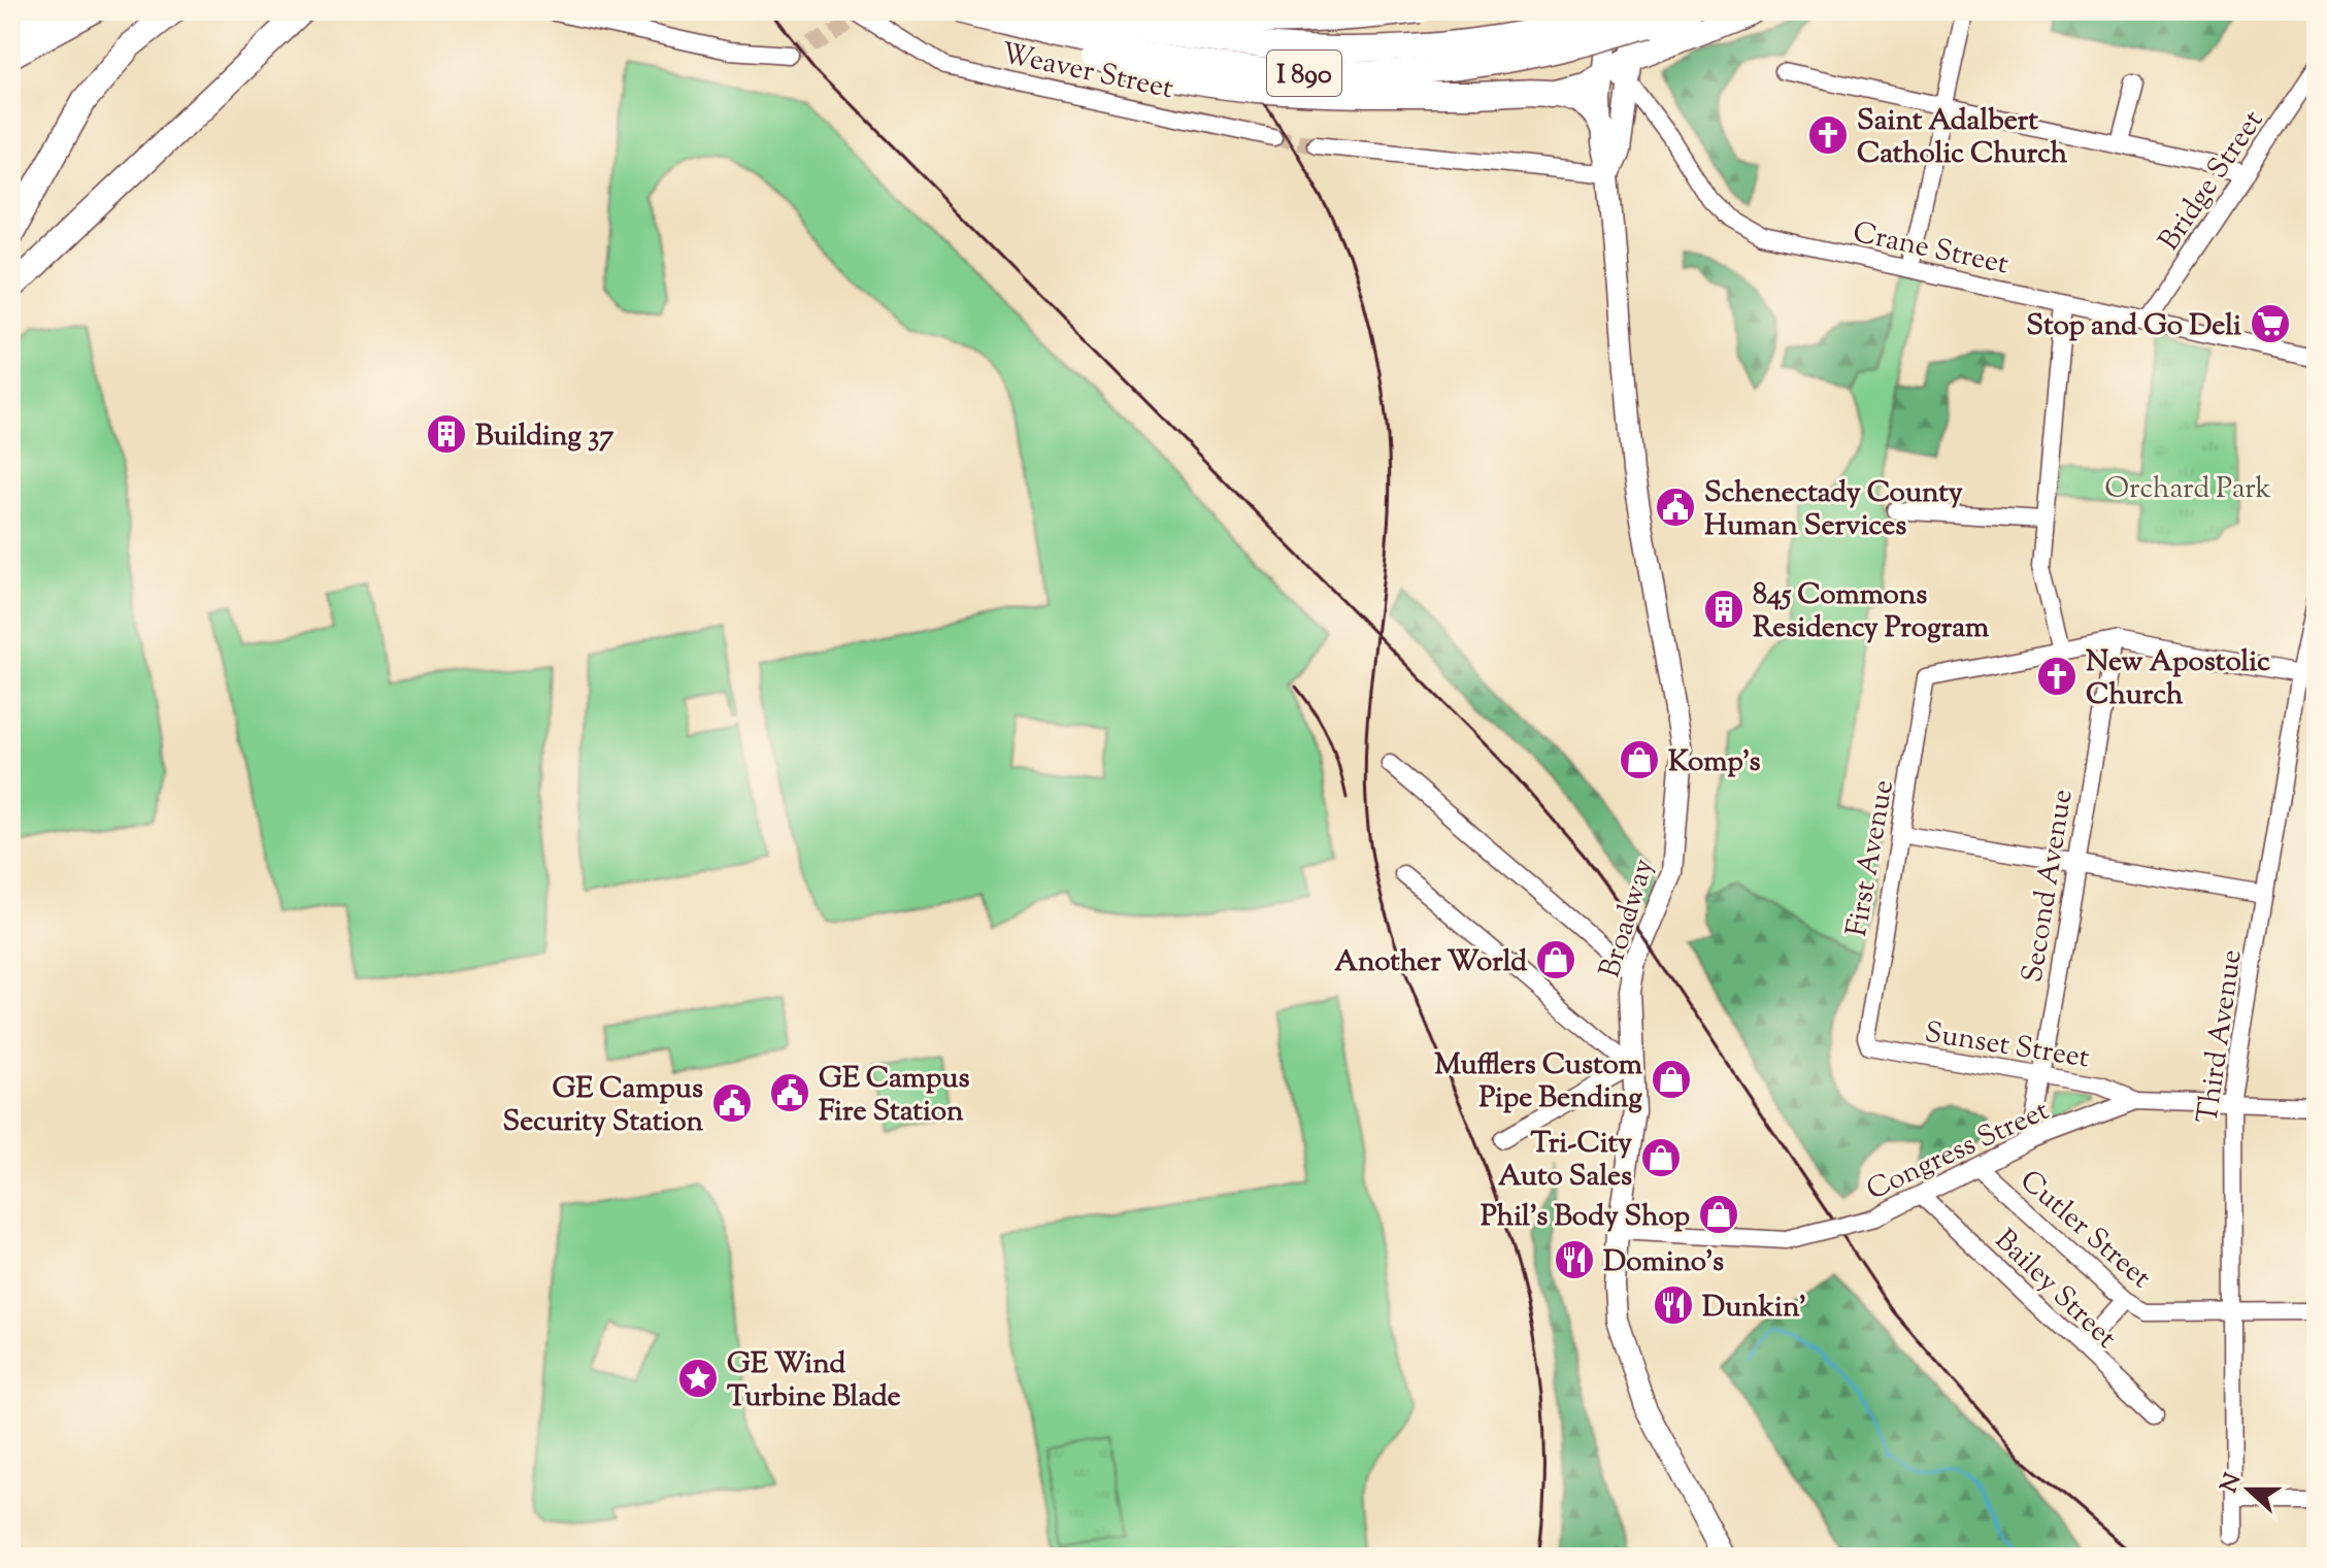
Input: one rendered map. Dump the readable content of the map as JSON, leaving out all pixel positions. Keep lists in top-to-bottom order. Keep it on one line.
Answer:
{"streets":{"highway":["I 890"],"main road":["Broadway"],"street":["Weaver Street","Bridge Street","Crane Street","First Avenue","Second Avenue","Third Avenue","Sunset Street","Congress Street","Cutler Street","Bailey Street"]},"crossings":[["I 890","Broadway"],["Bridge Street","Crane Street"],["Crane Street","Broadway"],["First Avenue","Sunset Street"],["Second Avenue","Sunset Street"],["Second Avenue","Congress Street"],["Broadway","Congress Street"],["Third Avenue","Congress Street"],["Third Avenue","Cutler Street"],["Sunset Street","Congress Street"],["Congress Street","Cutler Street"],["Congress Street","Bailey Street"]],"parks":["Orchard Park"],"places":{"church":["Saint Adalbert Catholic Church","New Apostolic Church"],"supermarket":["Stop and Go Deli"],"building":["Building 37","845 Commons Residency Program"],"public building":["Schenectady County Human Services","GE Campus Fire Station","GE Campus Security Station"],"shop":["Komp's","Another World","Mufflers Custom Pipe Bending","Tri-City Auto Sales","Phil's Body Shop"],"restaurant":["Domino's","Dunkin'"],"place":["GE Wind Turbine Blade"]},"north":"left"}
